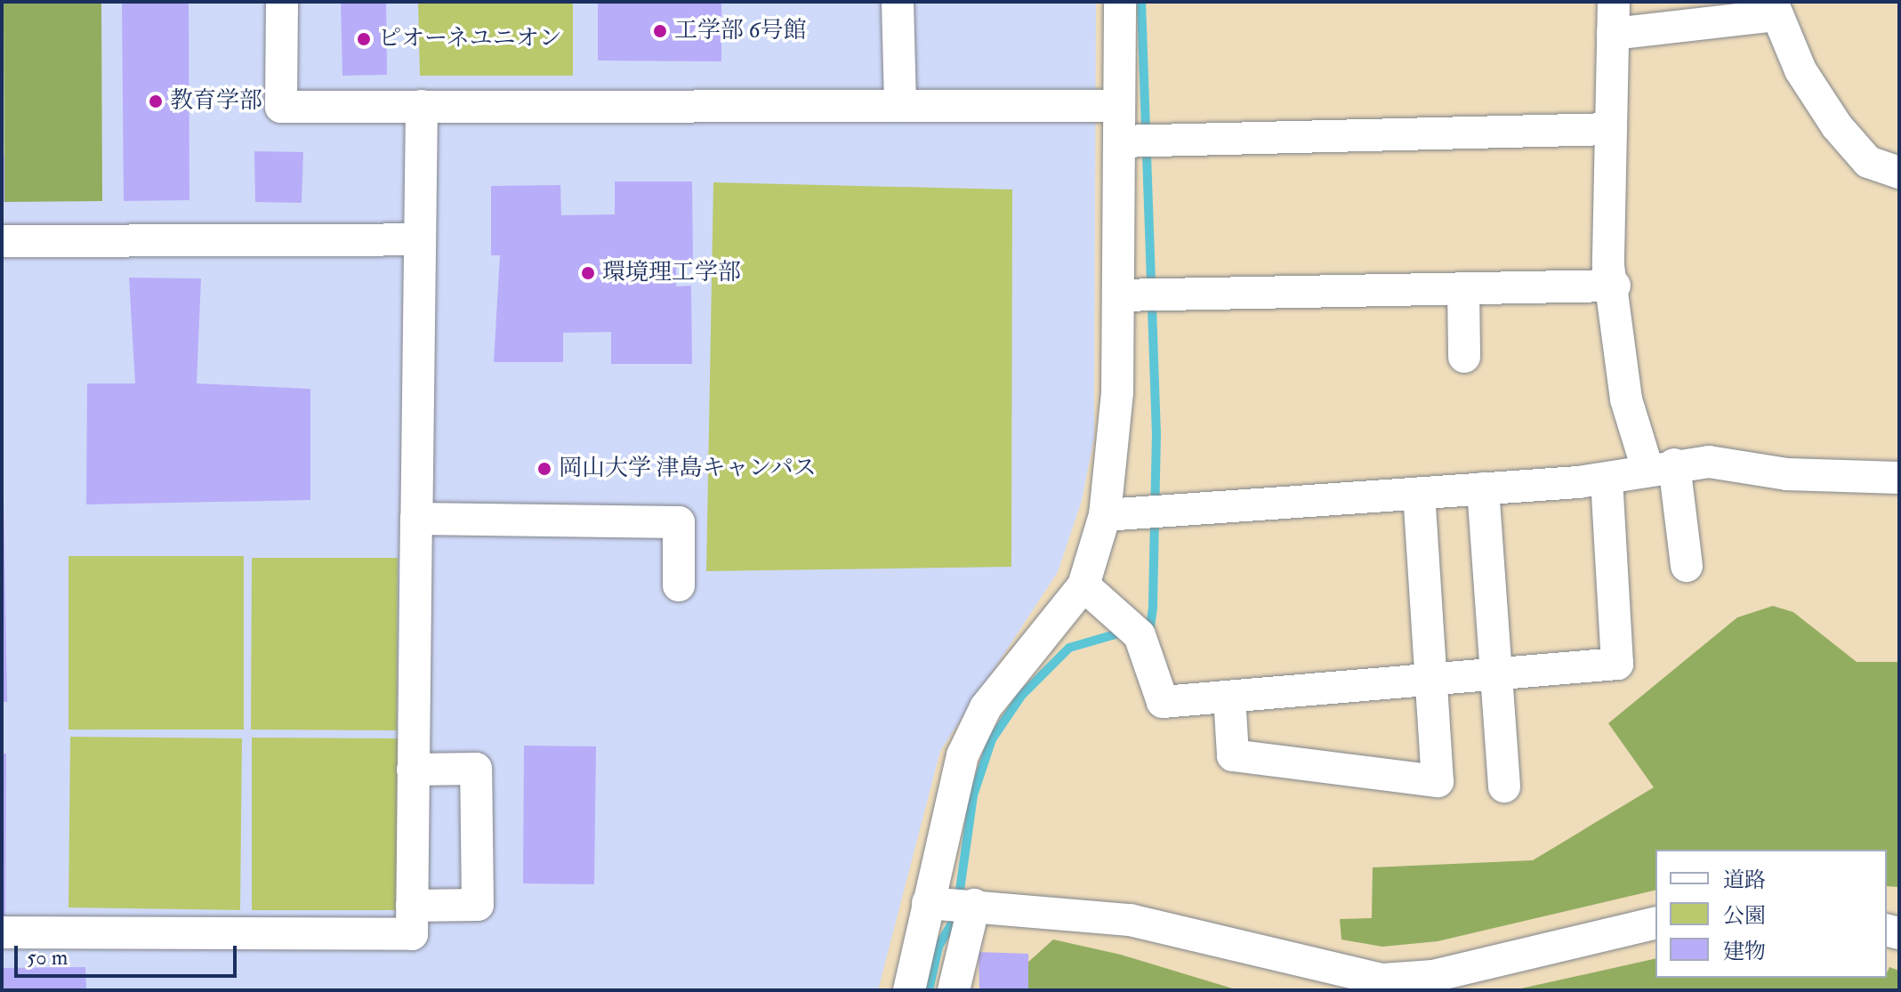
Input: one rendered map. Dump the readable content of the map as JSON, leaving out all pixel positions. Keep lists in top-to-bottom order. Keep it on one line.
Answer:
{"places":["工学部 6号館","ピオーネユニオン","教育学部","環境理工学部","岡山大学 津島キャンパス"],"legend":["道路","公園","建物"],"scale_bar":"50 m"}
